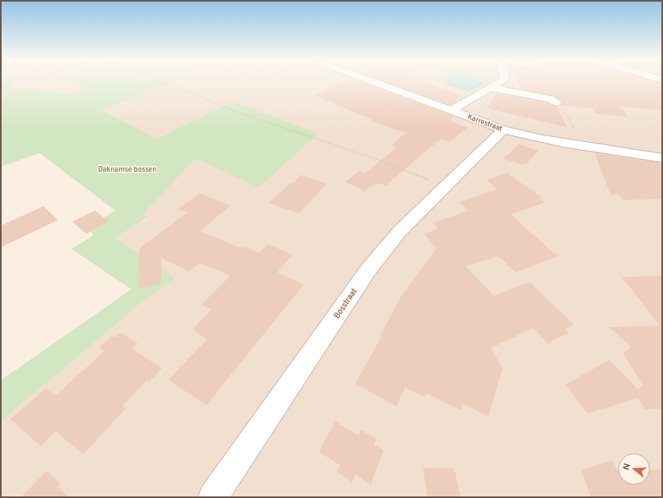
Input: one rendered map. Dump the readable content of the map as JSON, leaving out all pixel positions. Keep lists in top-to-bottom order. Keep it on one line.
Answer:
{"streets":{"street":["Karrestraat","Bosstraat"]},"crossings":[["Karrestraat","Bosstraat"]],"parks":["Daknamse bossen"],"north":"left"}
